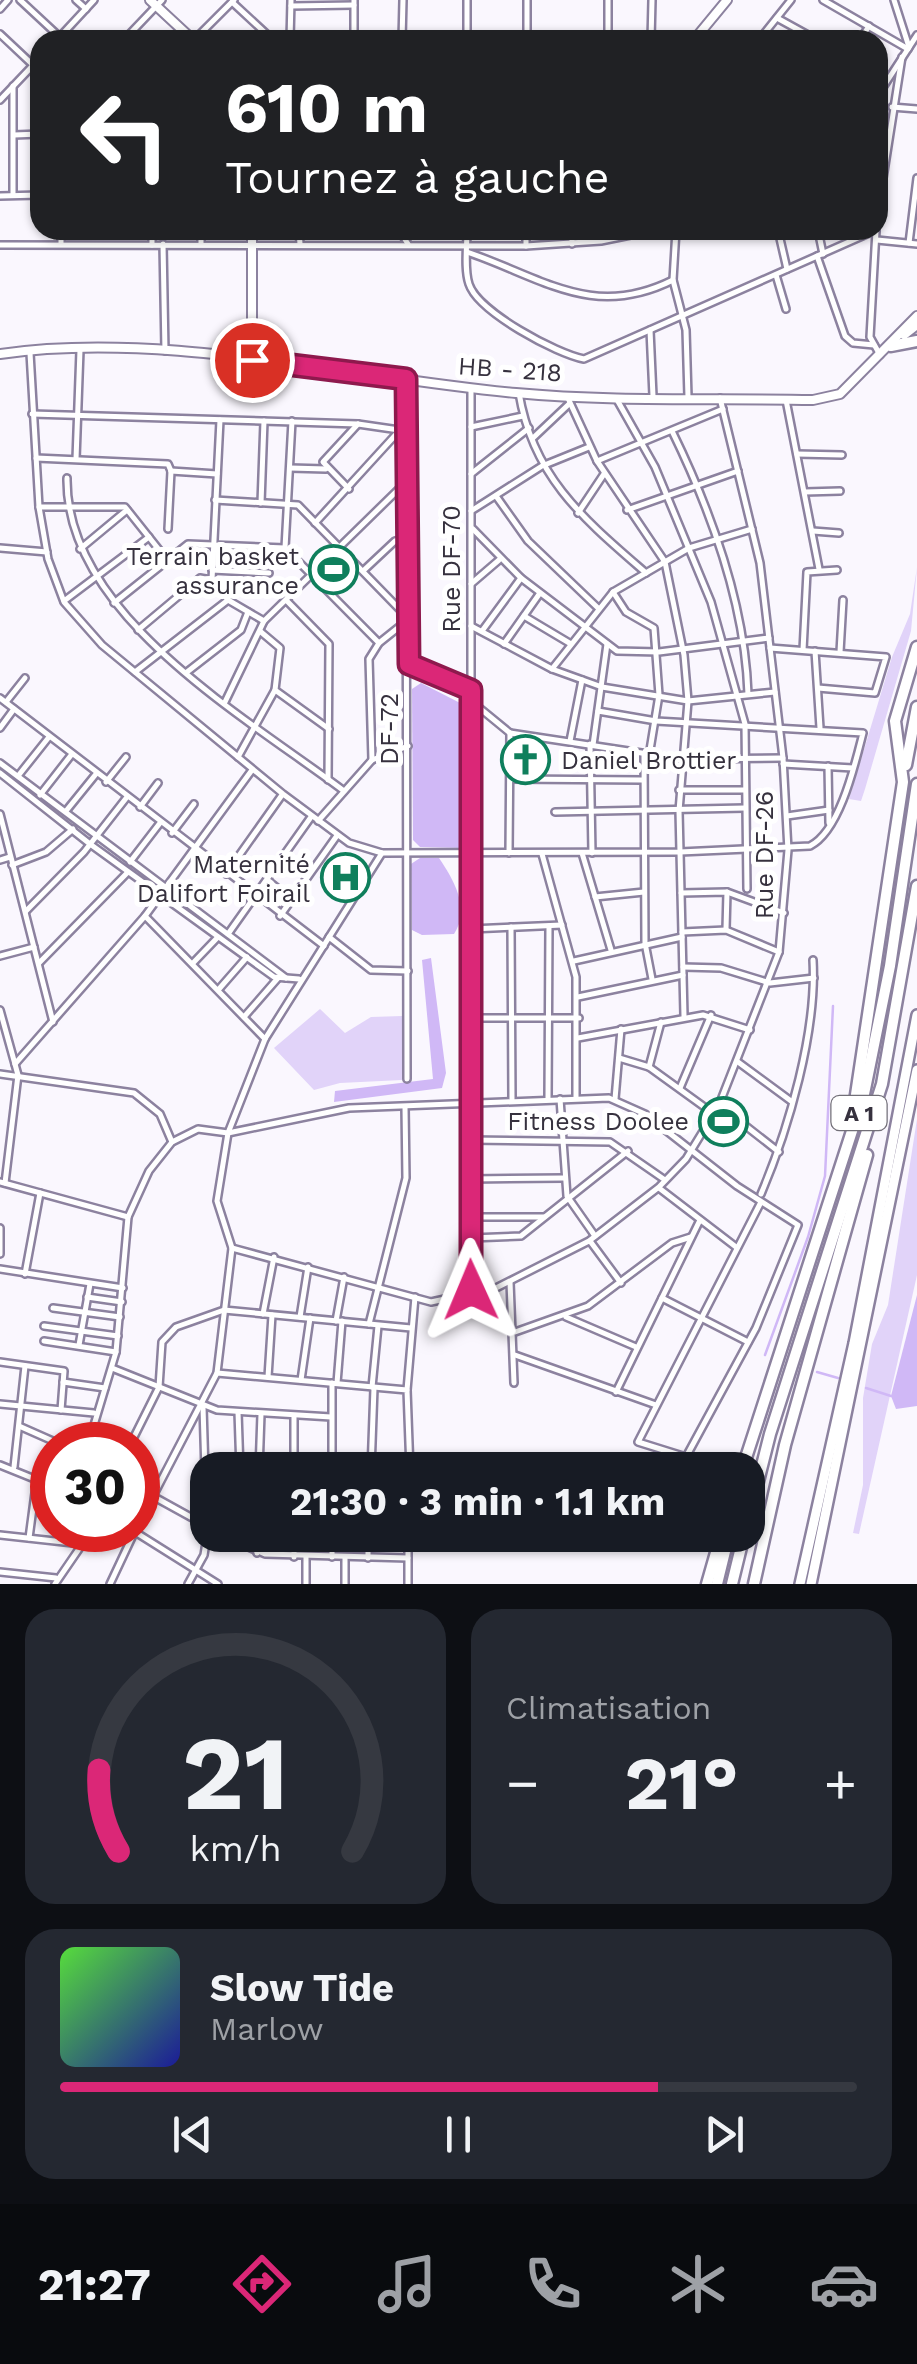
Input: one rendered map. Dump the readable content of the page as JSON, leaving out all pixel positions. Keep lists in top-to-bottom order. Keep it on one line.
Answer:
{"streets":{"highway":["A 1"],"main road":["HB - 218"],"street":["Rue DF-70","DF-72","Rue DF-26"]},"crossings":[["HB - 218","Rue DF-70"],["HB - 218","DF-72"],["HB - 218","Rue DF-26"],["Rue DF-70","Rue DF-26"]],"places":{"sports":["Terrain basket assurance","Fitness Doolee"],"church":["Daniel Brottier"],"hospital":["Maternité Dalifort Foirail"]},"page":{"turn":["610 m","Tournez à gauche"],"limit":"30","trip":"21:30 · 3 min · 1.1 km","tile":"Climatisation","heat":["−","21°","+"],"song":["Slow Tide","Marlow"],"tabs":"21:27","gauge":["21","km/h"]}}
